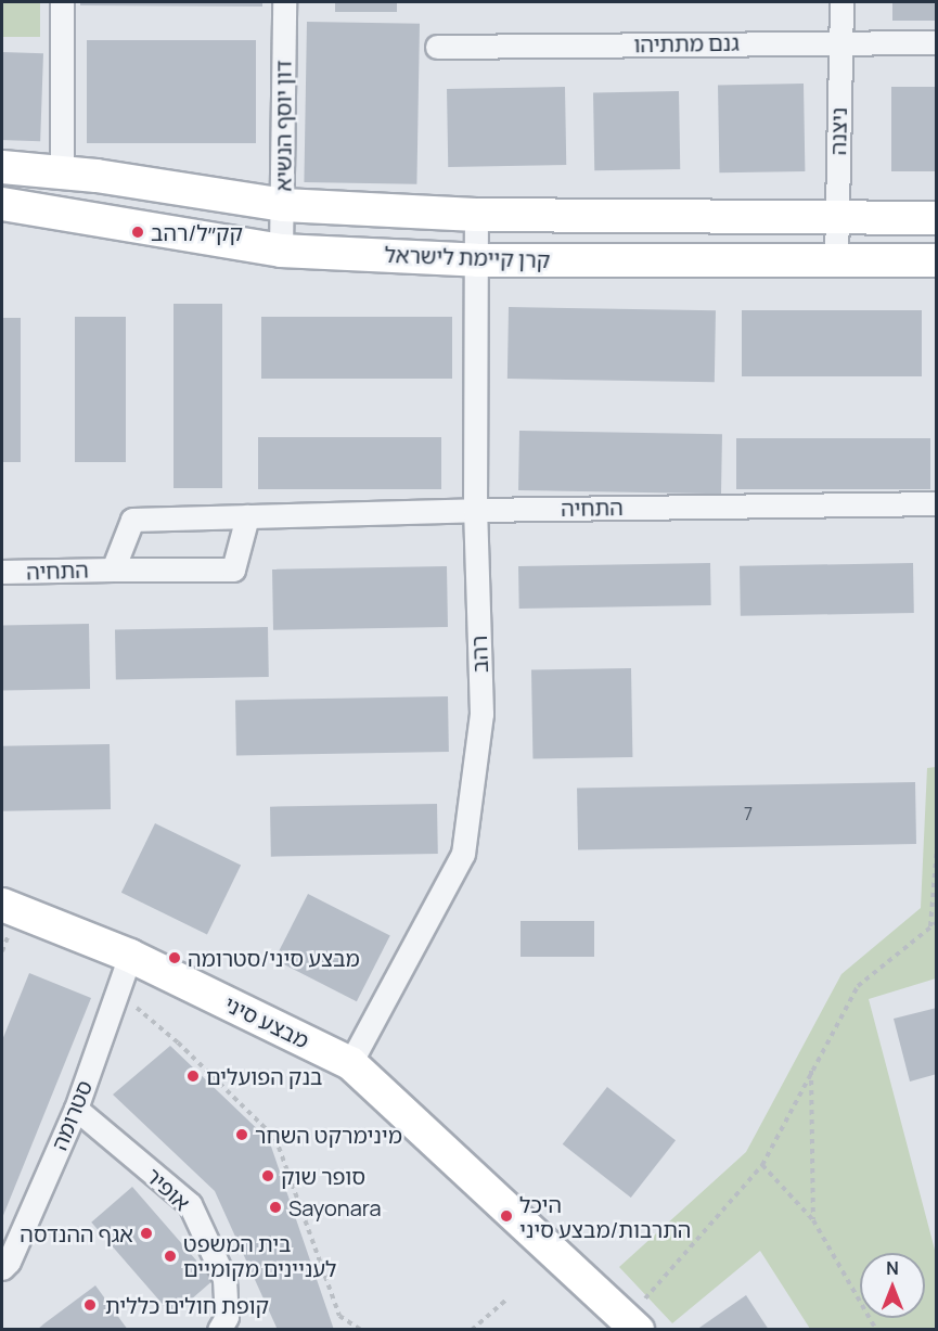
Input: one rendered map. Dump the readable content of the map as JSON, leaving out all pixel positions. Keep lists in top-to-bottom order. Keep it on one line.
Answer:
{"streets":{"street":["גנם מתתיהו","דון יוסף הנשיא","ניצנה","קרן קיימת לישראל","התחיה","רהב","מבצע סיני","סטרומה","אופיר"]},"crossings":[["גנם מתתיהו","ניצנה"],["דון יוסף הנשיא","קרן קיימת לישראל"],["ניצנה","קרן קיימת לישראל"],["קרן קיימת לישראל","רהב"],["התחיה","רהב"],["רהב","מבצע סיני"],["מבצע סיני","סטרומה"],["סטרומה","אופיר"]],"places":["קק״ל/רהב","מבצע סיני/סטרומה","בנק הפועלים","מינימרקט השחר","סופר שוק","Sayonara","היכל התרבות/מבצע סיני","אגף ההנדסה","בית המשפט לעניינים מקומיים","קופת חולים כללית"],"house_numbers":["7"],"north":"top"}
